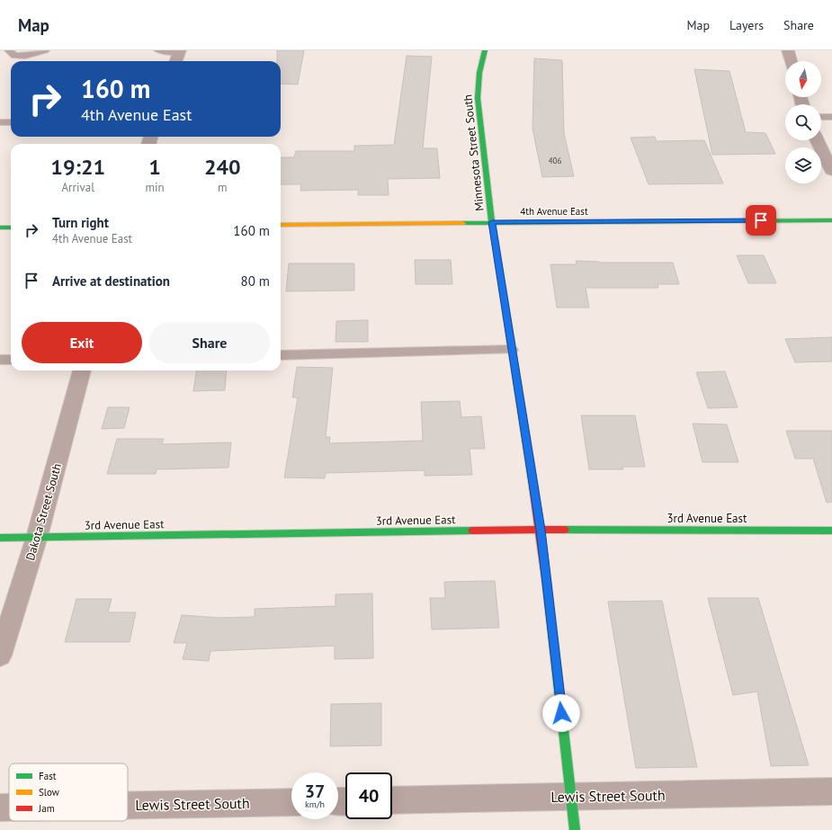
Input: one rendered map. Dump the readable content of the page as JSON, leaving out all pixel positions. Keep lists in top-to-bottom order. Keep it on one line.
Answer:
{"streets":{"street":["Minnesota Street South","4th Avenue East","Dakota Street South","3rd Avenue East","Lewis Street South"]},"crossings":[["Minnesota Street South","4th Avenue East"],["Minnesota Street South","3rd Avenue East"],["Minnesota Street South","Lewis Street South"],["Dakota Street South","3rd Avenue East"]],"house_numbers":["406"],"legend":["Fast","Slow","Jam"],"north":"bottom","page":{"header":"Map","nav":["Map","Layers","Share"],"turn":["160 m","4th Avenue East"],"eta":["19:21","Arrival","1","min","240","m"],"list":[{"name":"Turn right","note":"4th Avenue East","value":"160 m"},{"name":"Arrive at destination","value":"80 m"}],"buttons":["Exit","Share"],"speed":"37 km/h","limit":"40"}}
